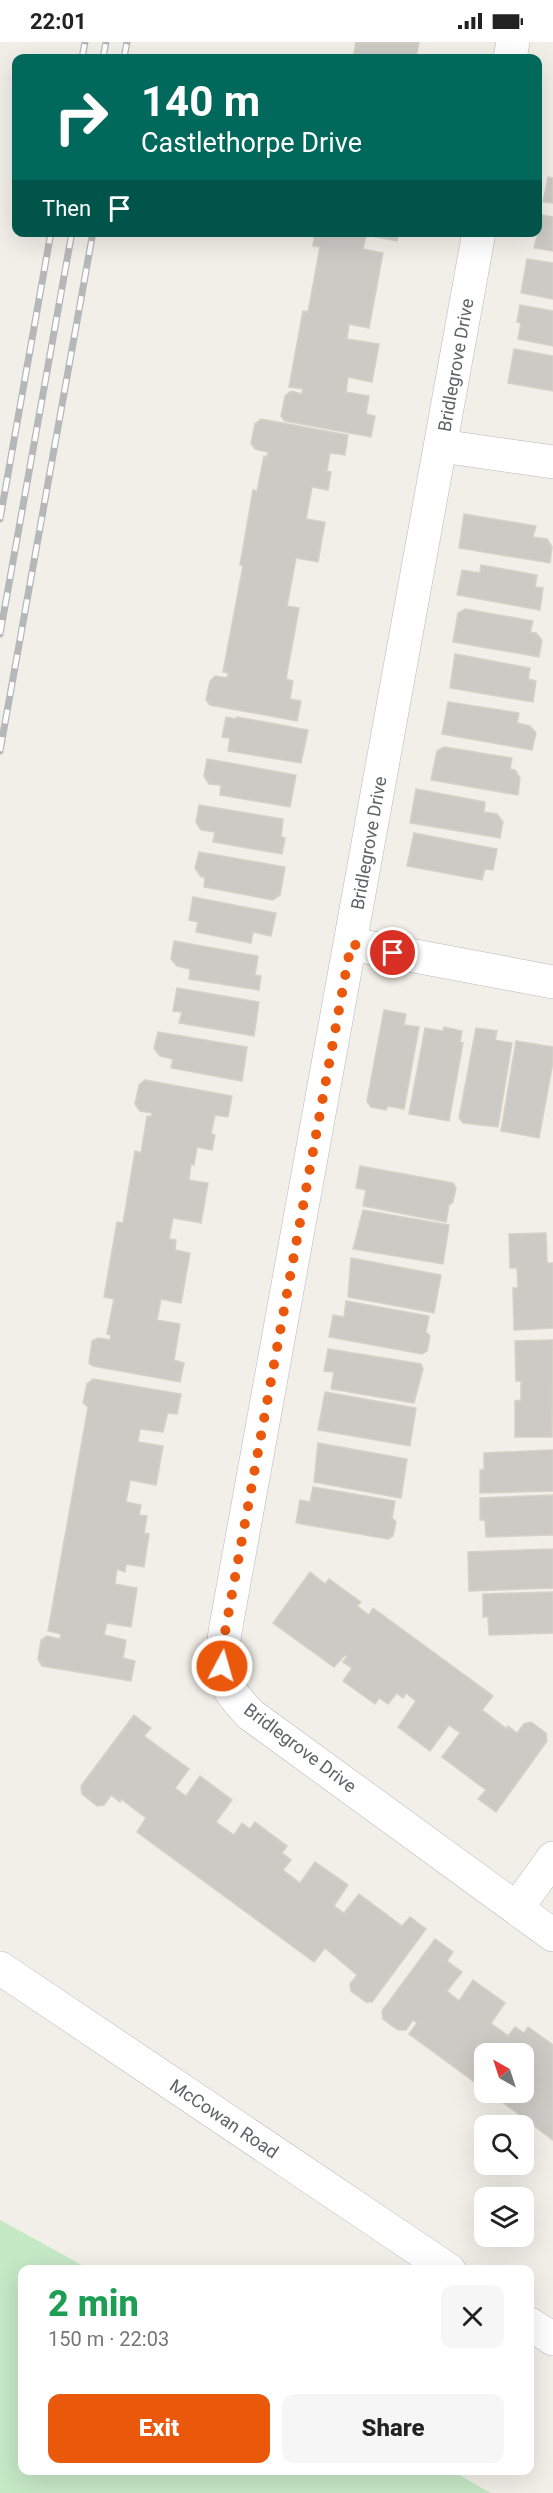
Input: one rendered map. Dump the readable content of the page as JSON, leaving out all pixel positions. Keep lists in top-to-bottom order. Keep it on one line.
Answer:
{"streets":{"street":["Bridlegrove Drive","McCowan Road"]},"north":"top left","page":{"status":"22:01","turn":["140 m","Castlethorpe Drive"],"then":"Then","heading":["2 min","150 m · 22:03"],"buttons":["Exit","Share"]}}
